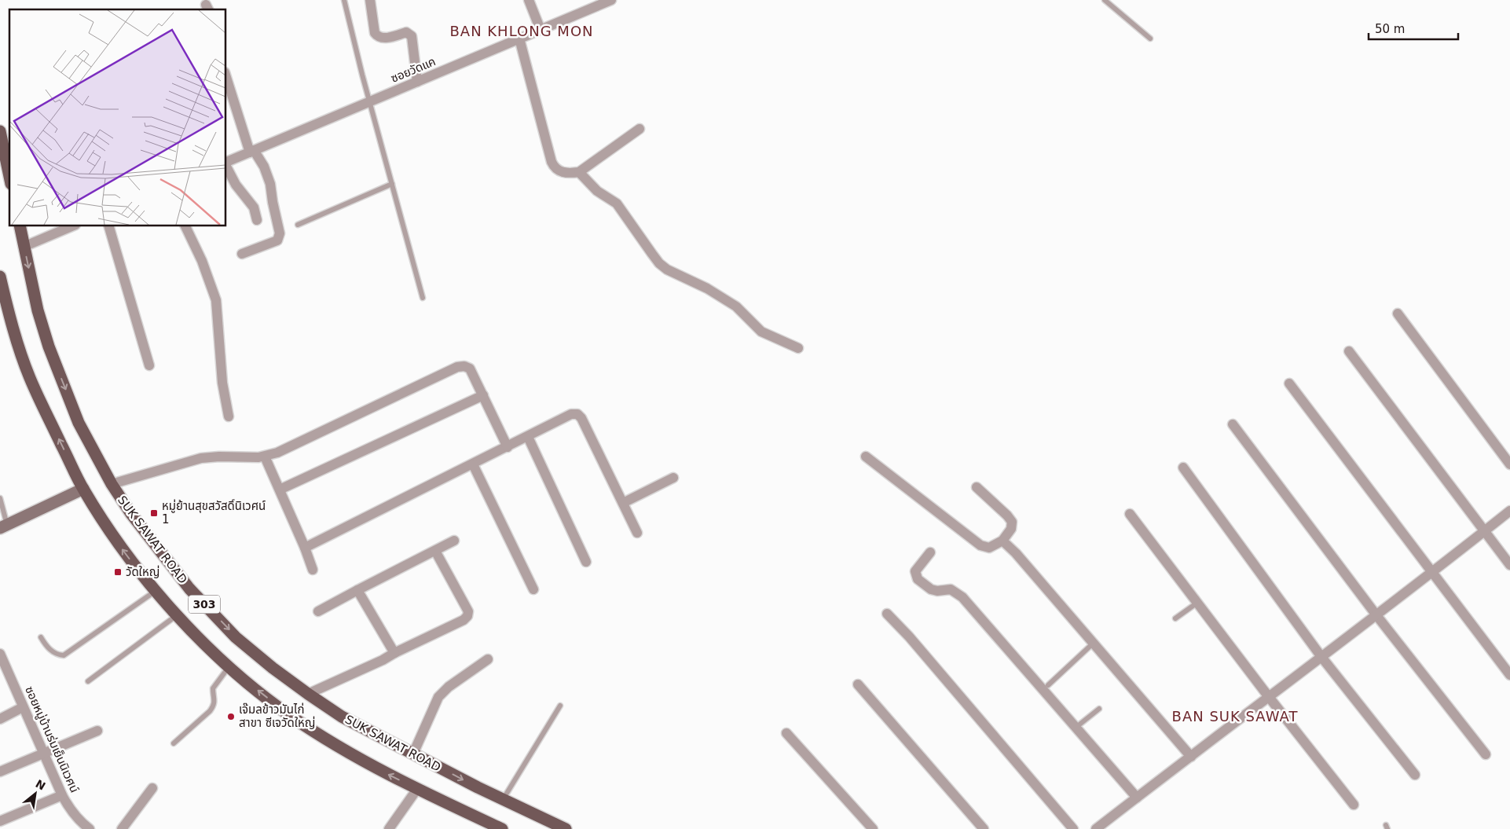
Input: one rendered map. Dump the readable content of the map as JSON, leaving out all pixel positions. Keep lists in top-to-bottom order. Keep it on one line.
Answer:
{"streets":{"main road":["SUK SAWAT ROAD","303"],"street":["ซอยวัดแค","ซอยหมู่บ้านร่มเย็นนิเวศน์"]},"districts":["BAN KHLONG MON","BAN SUK SAWAT"],"places":{"transit":["หมู่ย้านสุขสวัสดิ์นิเวศน์ 1","วัดใหญ่"],"other":["เจ๊มลข้าวมันไก่ สาขา ซีเจวัดใหญ่"]},"scale_bar":"50 m","north":"top right"}
